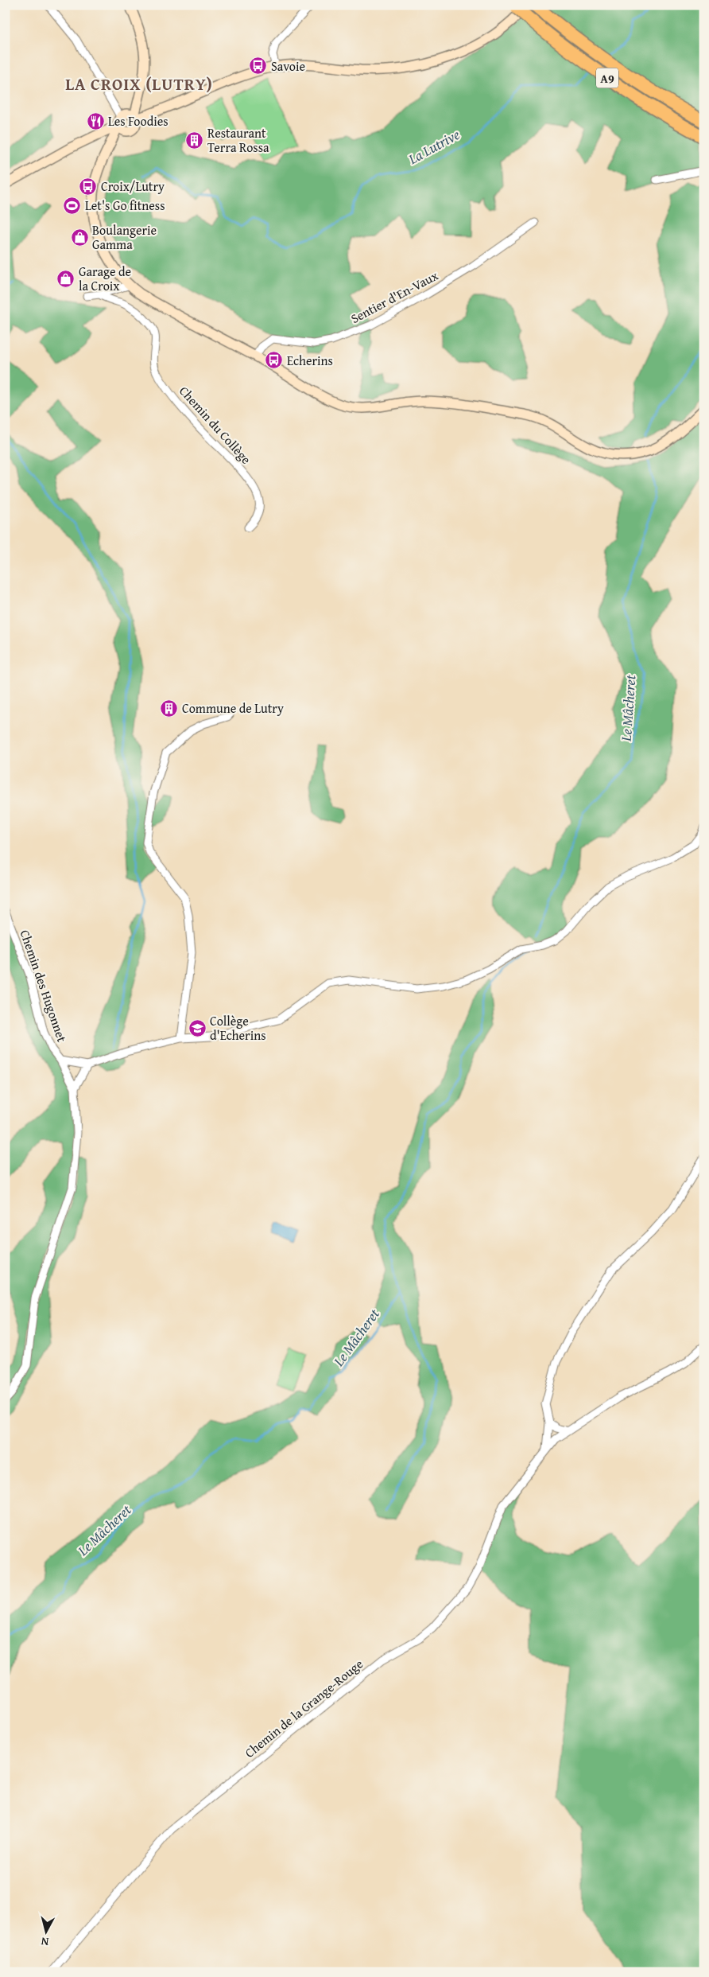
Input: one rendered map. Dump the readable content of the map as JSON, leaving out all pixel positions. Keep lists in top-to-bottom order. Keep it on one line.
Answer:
{"streets":{"highway":["A9"],"street":["Sentier d'En-Vaux","Chemin du Collège","Chemin des Hugonnet","Chemin de la Grange-Rouge"]},"districts":["LA CROIX (LUTRY)"],"water":["La Lutrive","Le Mâcheret"],"places":{"bus stop":["Savoie","Croix/Lutry","Echerins"],"restaurant":["Les Foodies"],"building":["Restaurant Terra Rossa","Commune de Lutry"],"sports":["Let's Go fitness"],"shop":["Boulangerie Gamma","Garage de la Croix"],"school or university":["Collège d'Echerins"]},"north":"bottom"}
